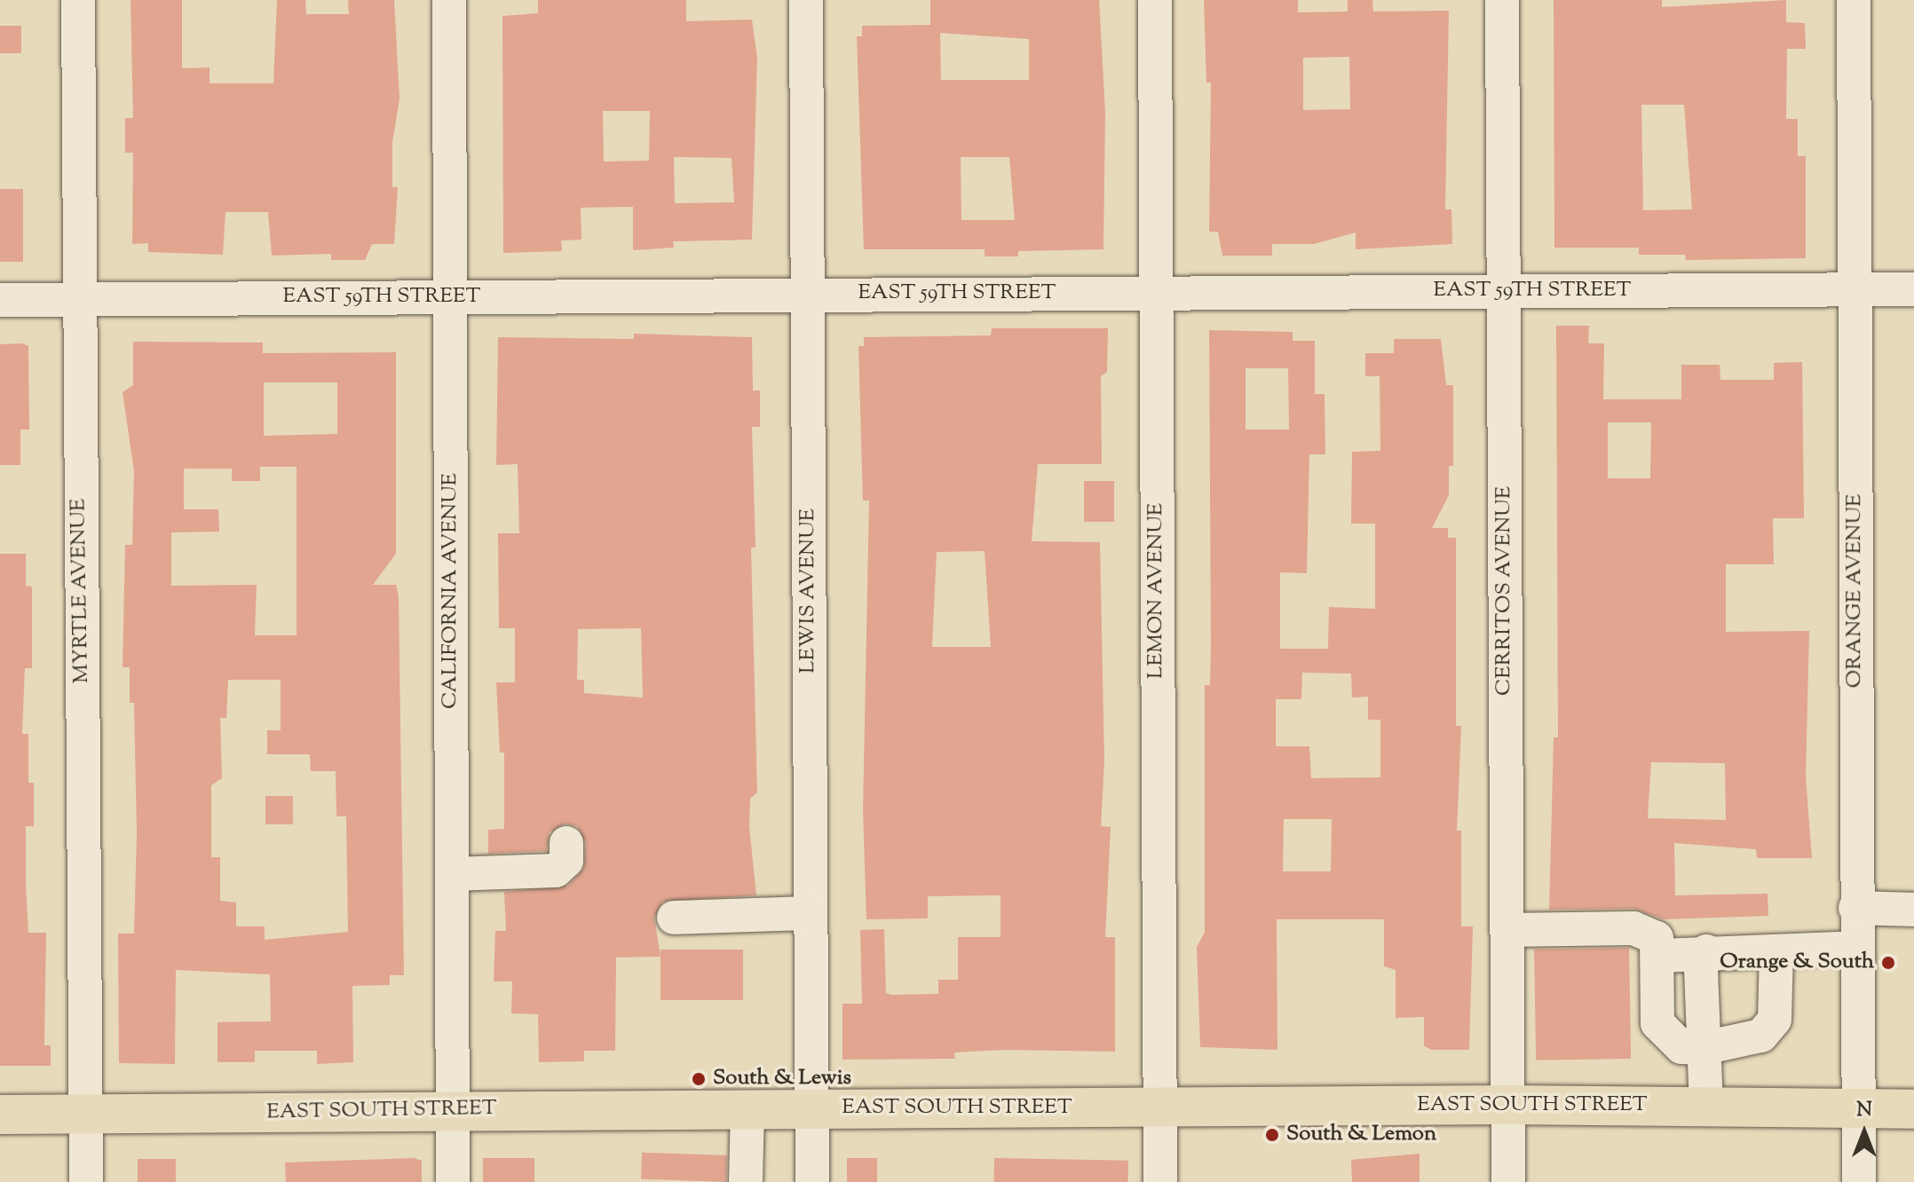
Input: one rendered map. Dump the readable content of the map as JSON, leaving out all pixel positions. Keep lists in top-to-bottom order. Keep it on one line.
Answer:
{"streets":{"main road":["EAST SOUTH STREET"],"street":["EAST 59TH STREET","MYRTLE AVENUE","CALIFORNIA AVENUE","LEWIS AVENUE","LEMON AVENUE","CERRITOS AVENUE","ORANGE AVENUE"]},"crossings":[["EAST 59TH STREET","MYRTLE AVENUE"],["EAST 59TH STREET","CALIFORNIA AVENUE"],["EAST 59TH STREET","LEWIS AVENUE"],["EAST 59TH STREET","LEMON AVENUE"],["EAST 59TH STREET","CERRITOS AVENUE"],["EAST 59TH STREET","ORANGE AVENUE"],["MYRTLE AVENUE","EAST SOUTH STREET"],["CALIFORNIA AVENUE","EAST SOUTH STREET"],["LEWIS AVENUE","EAST SOUTH STREET"],["LEMON AVENUE","EAST SOUTH STREET"],["CERRITOS AVENUE","EAST SOUTH STREET"],["ORANGE AVENUE","EAST SOUTH STREET"]],"places":["Orange & South","South & Lewis","South & Lemon"],"north":"top"}
